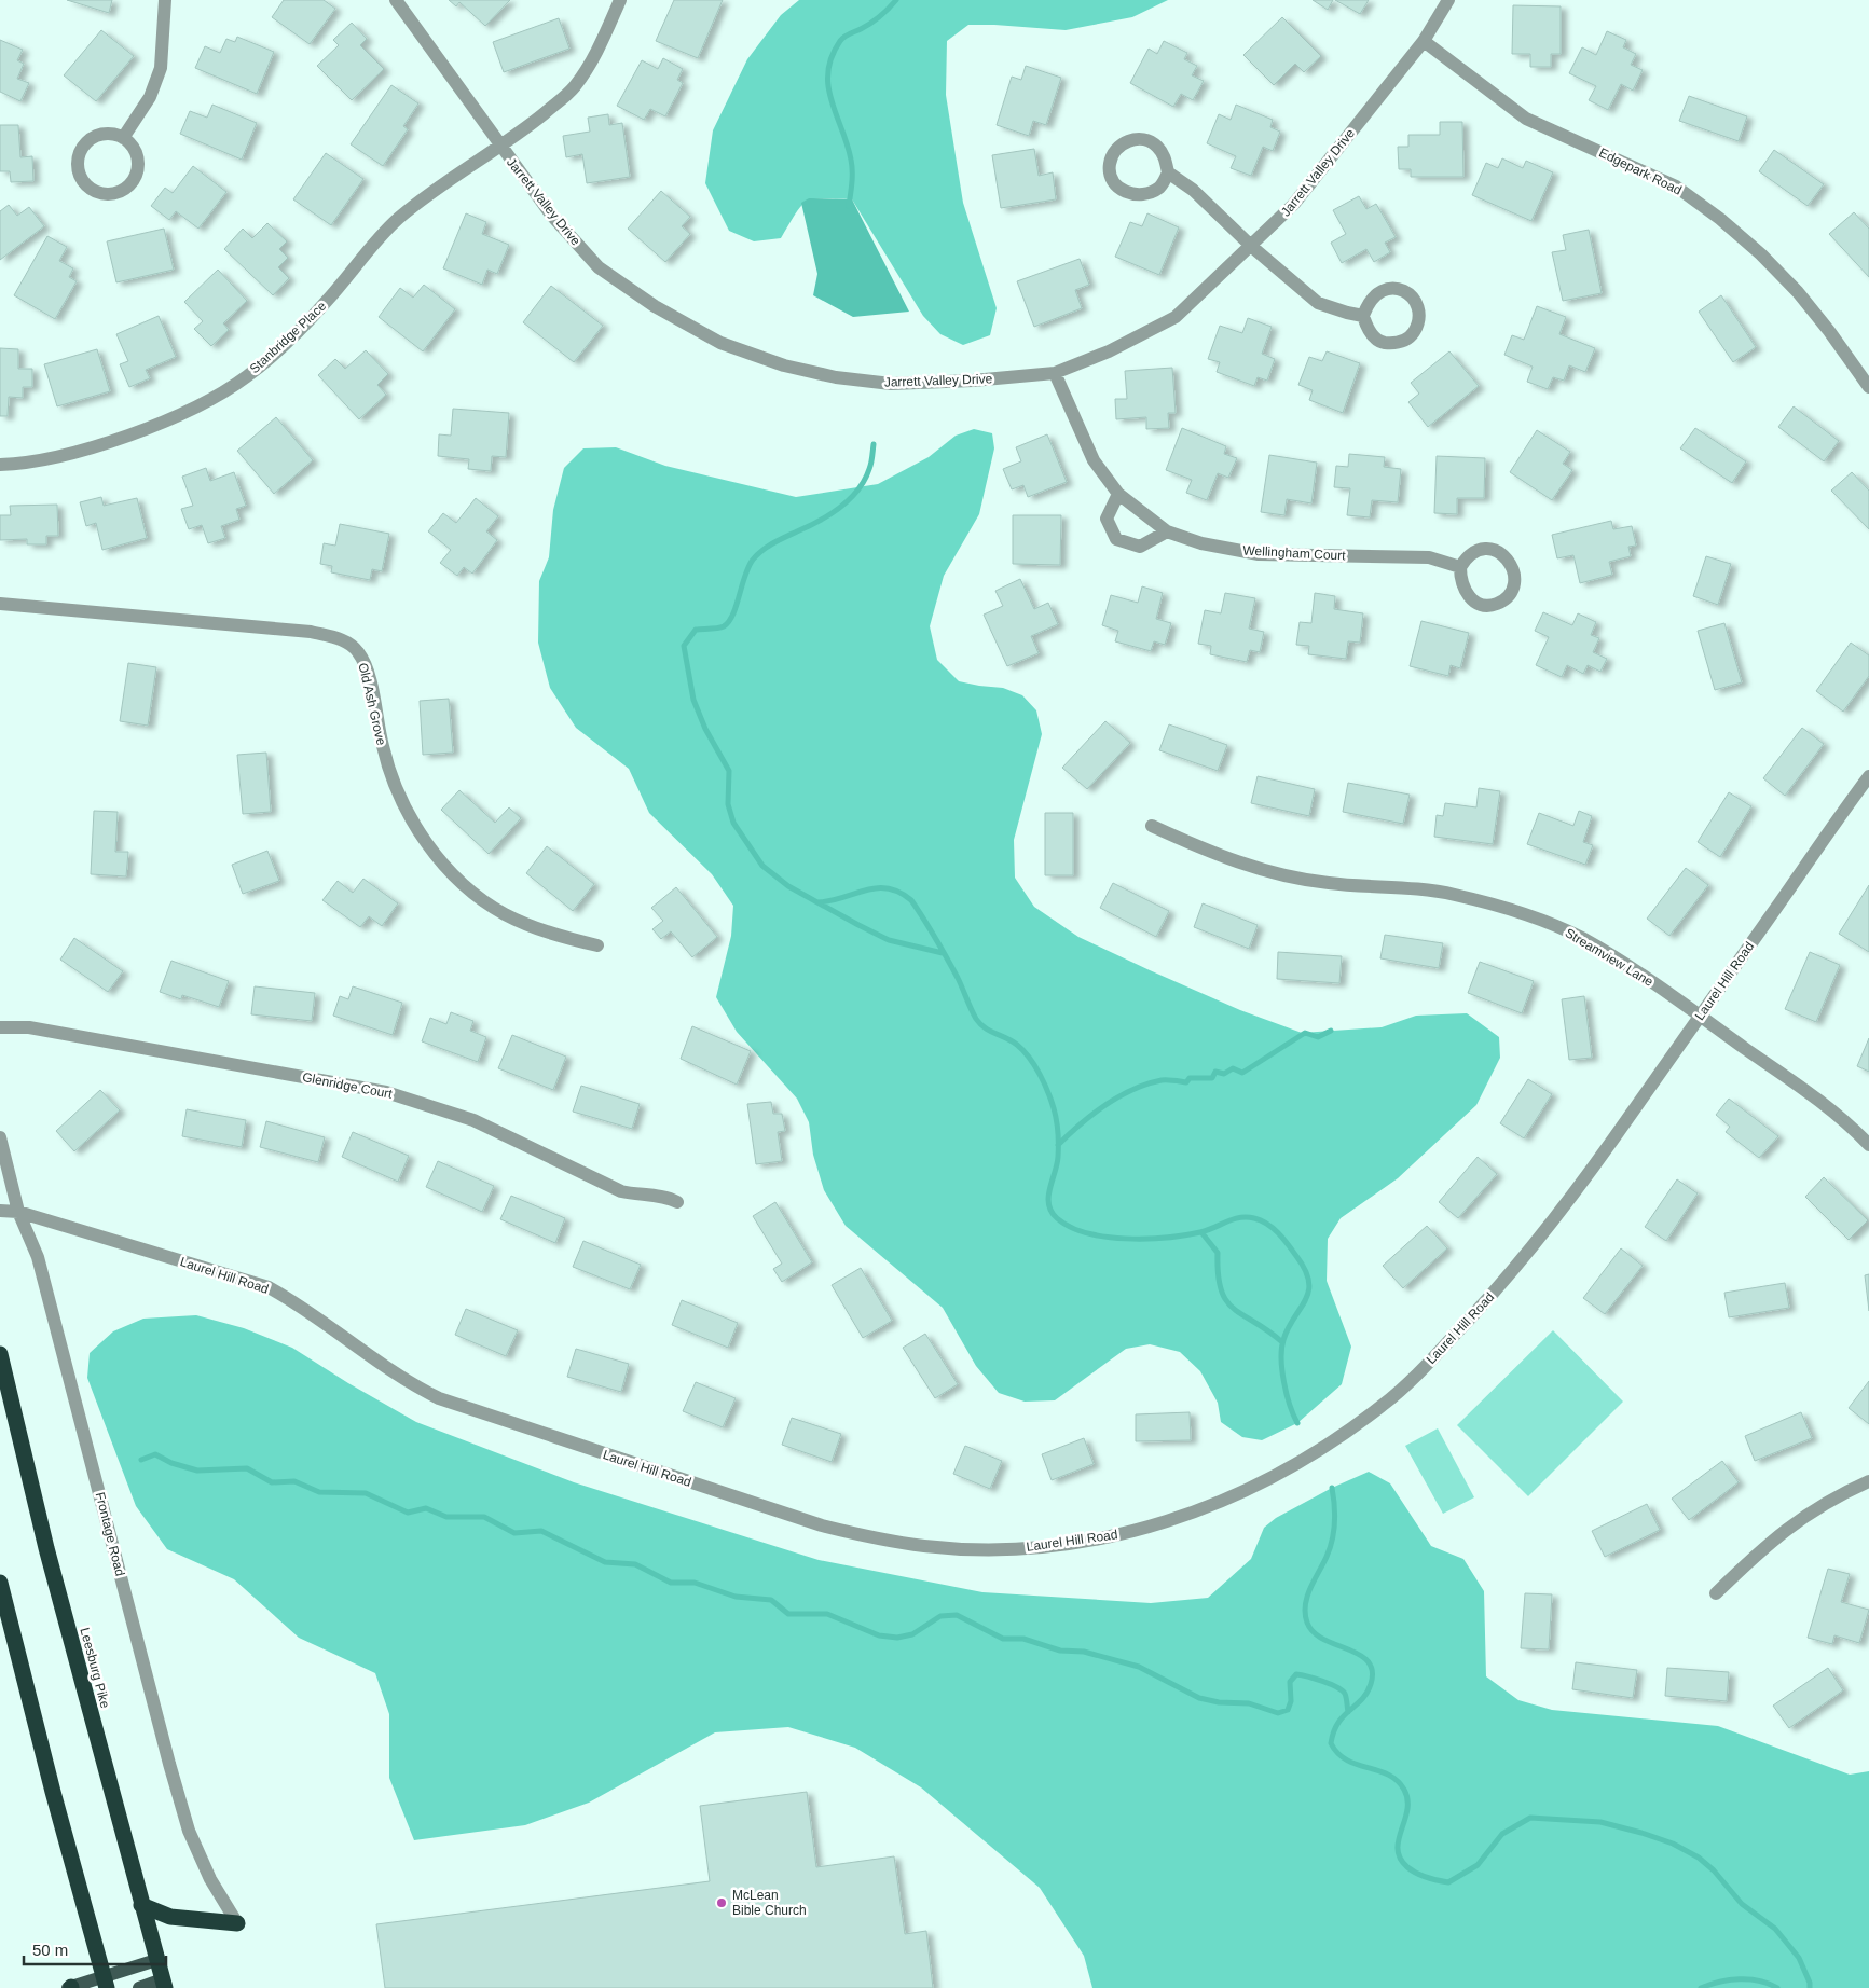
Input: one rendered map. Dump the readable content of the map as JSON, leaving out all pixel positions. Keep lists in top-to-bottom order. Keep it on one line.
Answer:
{"streets":{"highway":["Leesburg Pike"],"street":["Edgepark Road","Jarrett Valley Drive","Stanbridge Place","Wellingham Court","Old Ash Grove","Streamview Lane","Laurel Hill Road","Glenridge Court","Frontage Road"]},"crossings":[["Edgepark Road","Jarrett Valley Drive"],["Jarrett Valley Drive","Stanbridge Place"],["Jarrett Valley Drive","Wellingham Court"],["Streamview Lane","Laurel Hill Road"],["Laurel Hill Road","Frontage Road"]],"places":["McLean Bible Church"],"scale_bar":"50 m"}
